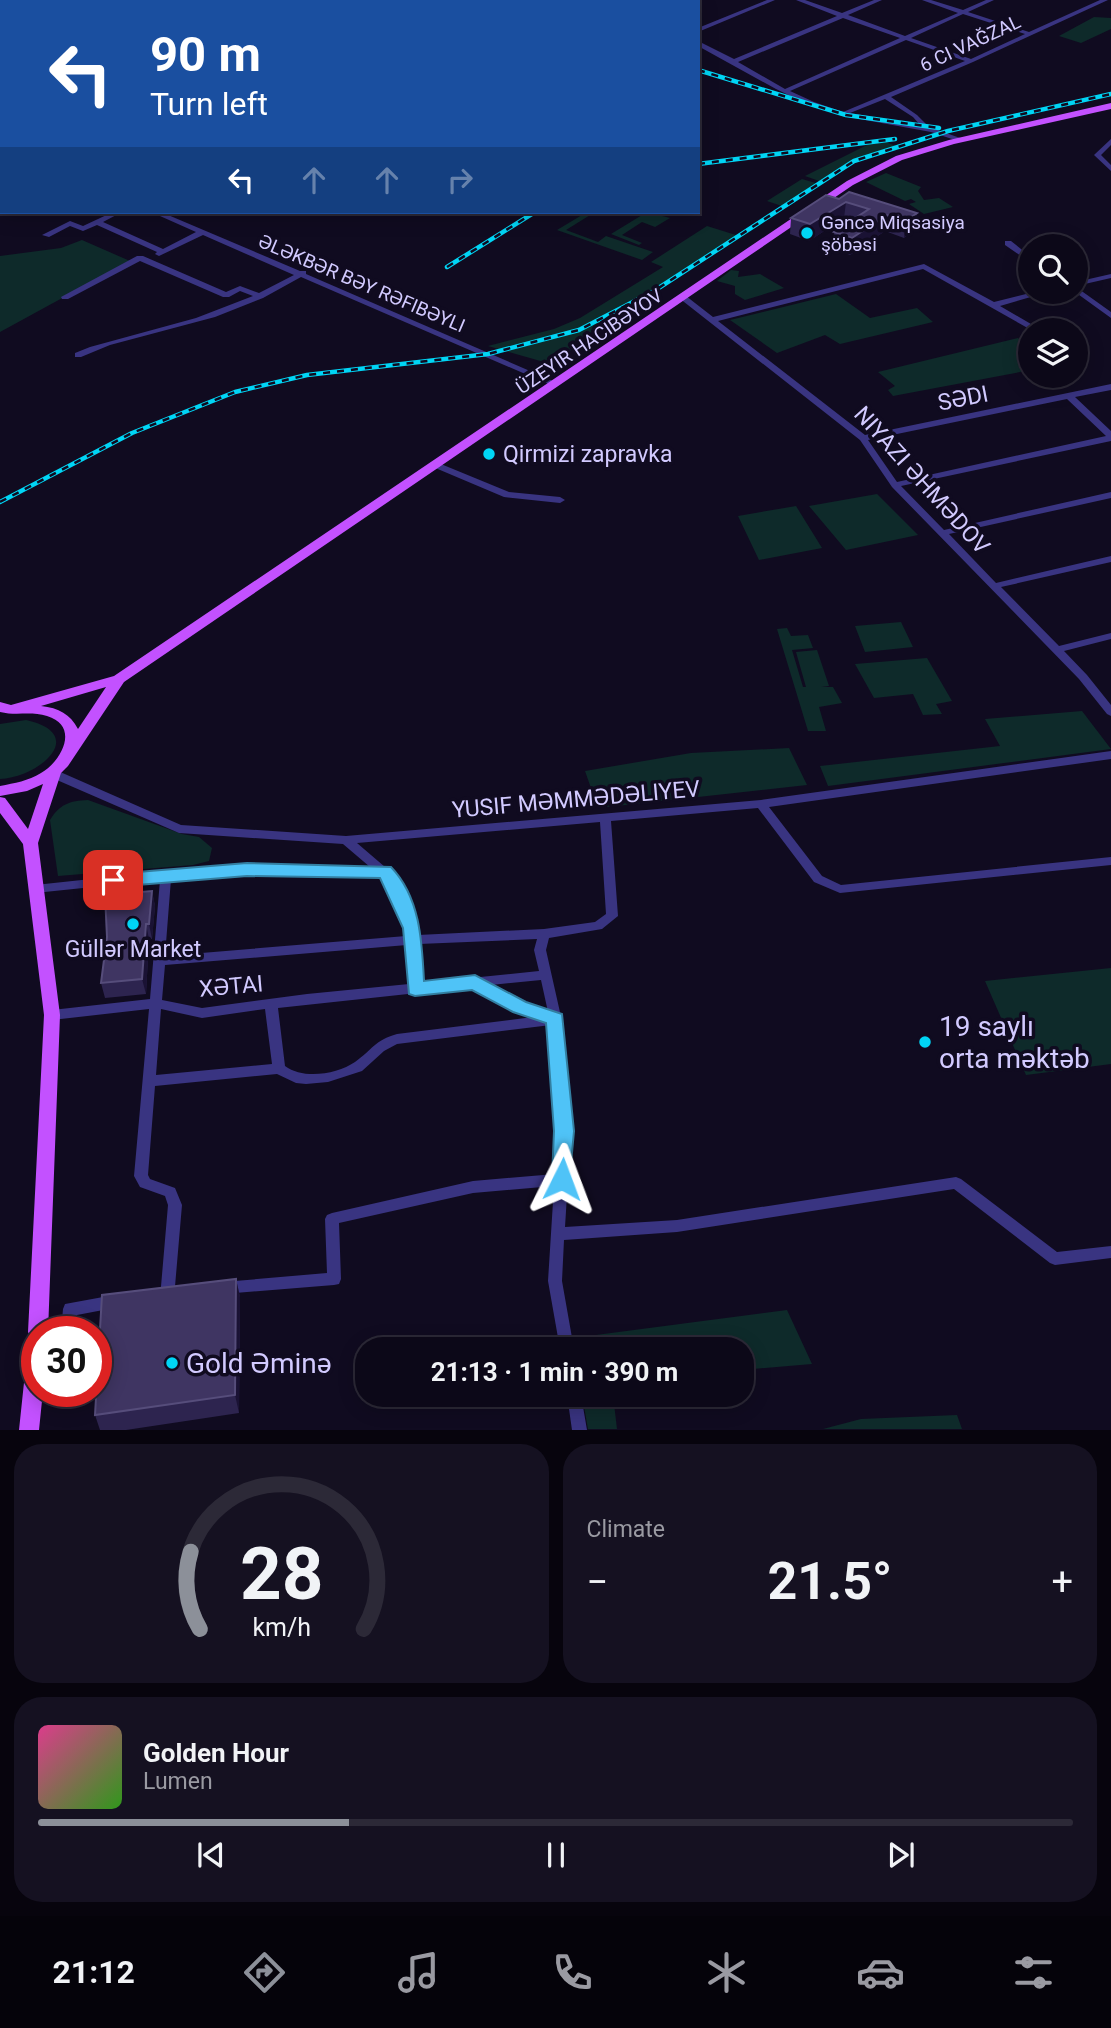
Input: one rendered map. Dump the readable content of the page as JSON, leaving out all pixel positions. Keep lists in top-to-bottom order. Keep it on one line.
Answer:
{"streets":{"street":["ƏLƏKBƏR BƏY RƏFIBƏYLI","SƏDI","NIYAZI ƏHMƏDOV","YUSIF MƏMMƏDƏLIYEV","XƏTAI"]},"crossings":[["SƏDI","NIYAZI ƏHMƏDOV"]],"places":["Gəncə Miqsasiya şöbəsi","Qirmizi zapravka","Güllər Market","19 saylı orta məktəb","Gold Əminə"],"page":{"turn":["90 m","Turn left"],"limit":"30","trip":"21:13 · 1 min · 390 m","tile":"Climate","heat":["−","21.5°","+"],"song":["Golden Hour","Lumen"],"tabs":"21:12","gauge":["28","km/h"]}}
